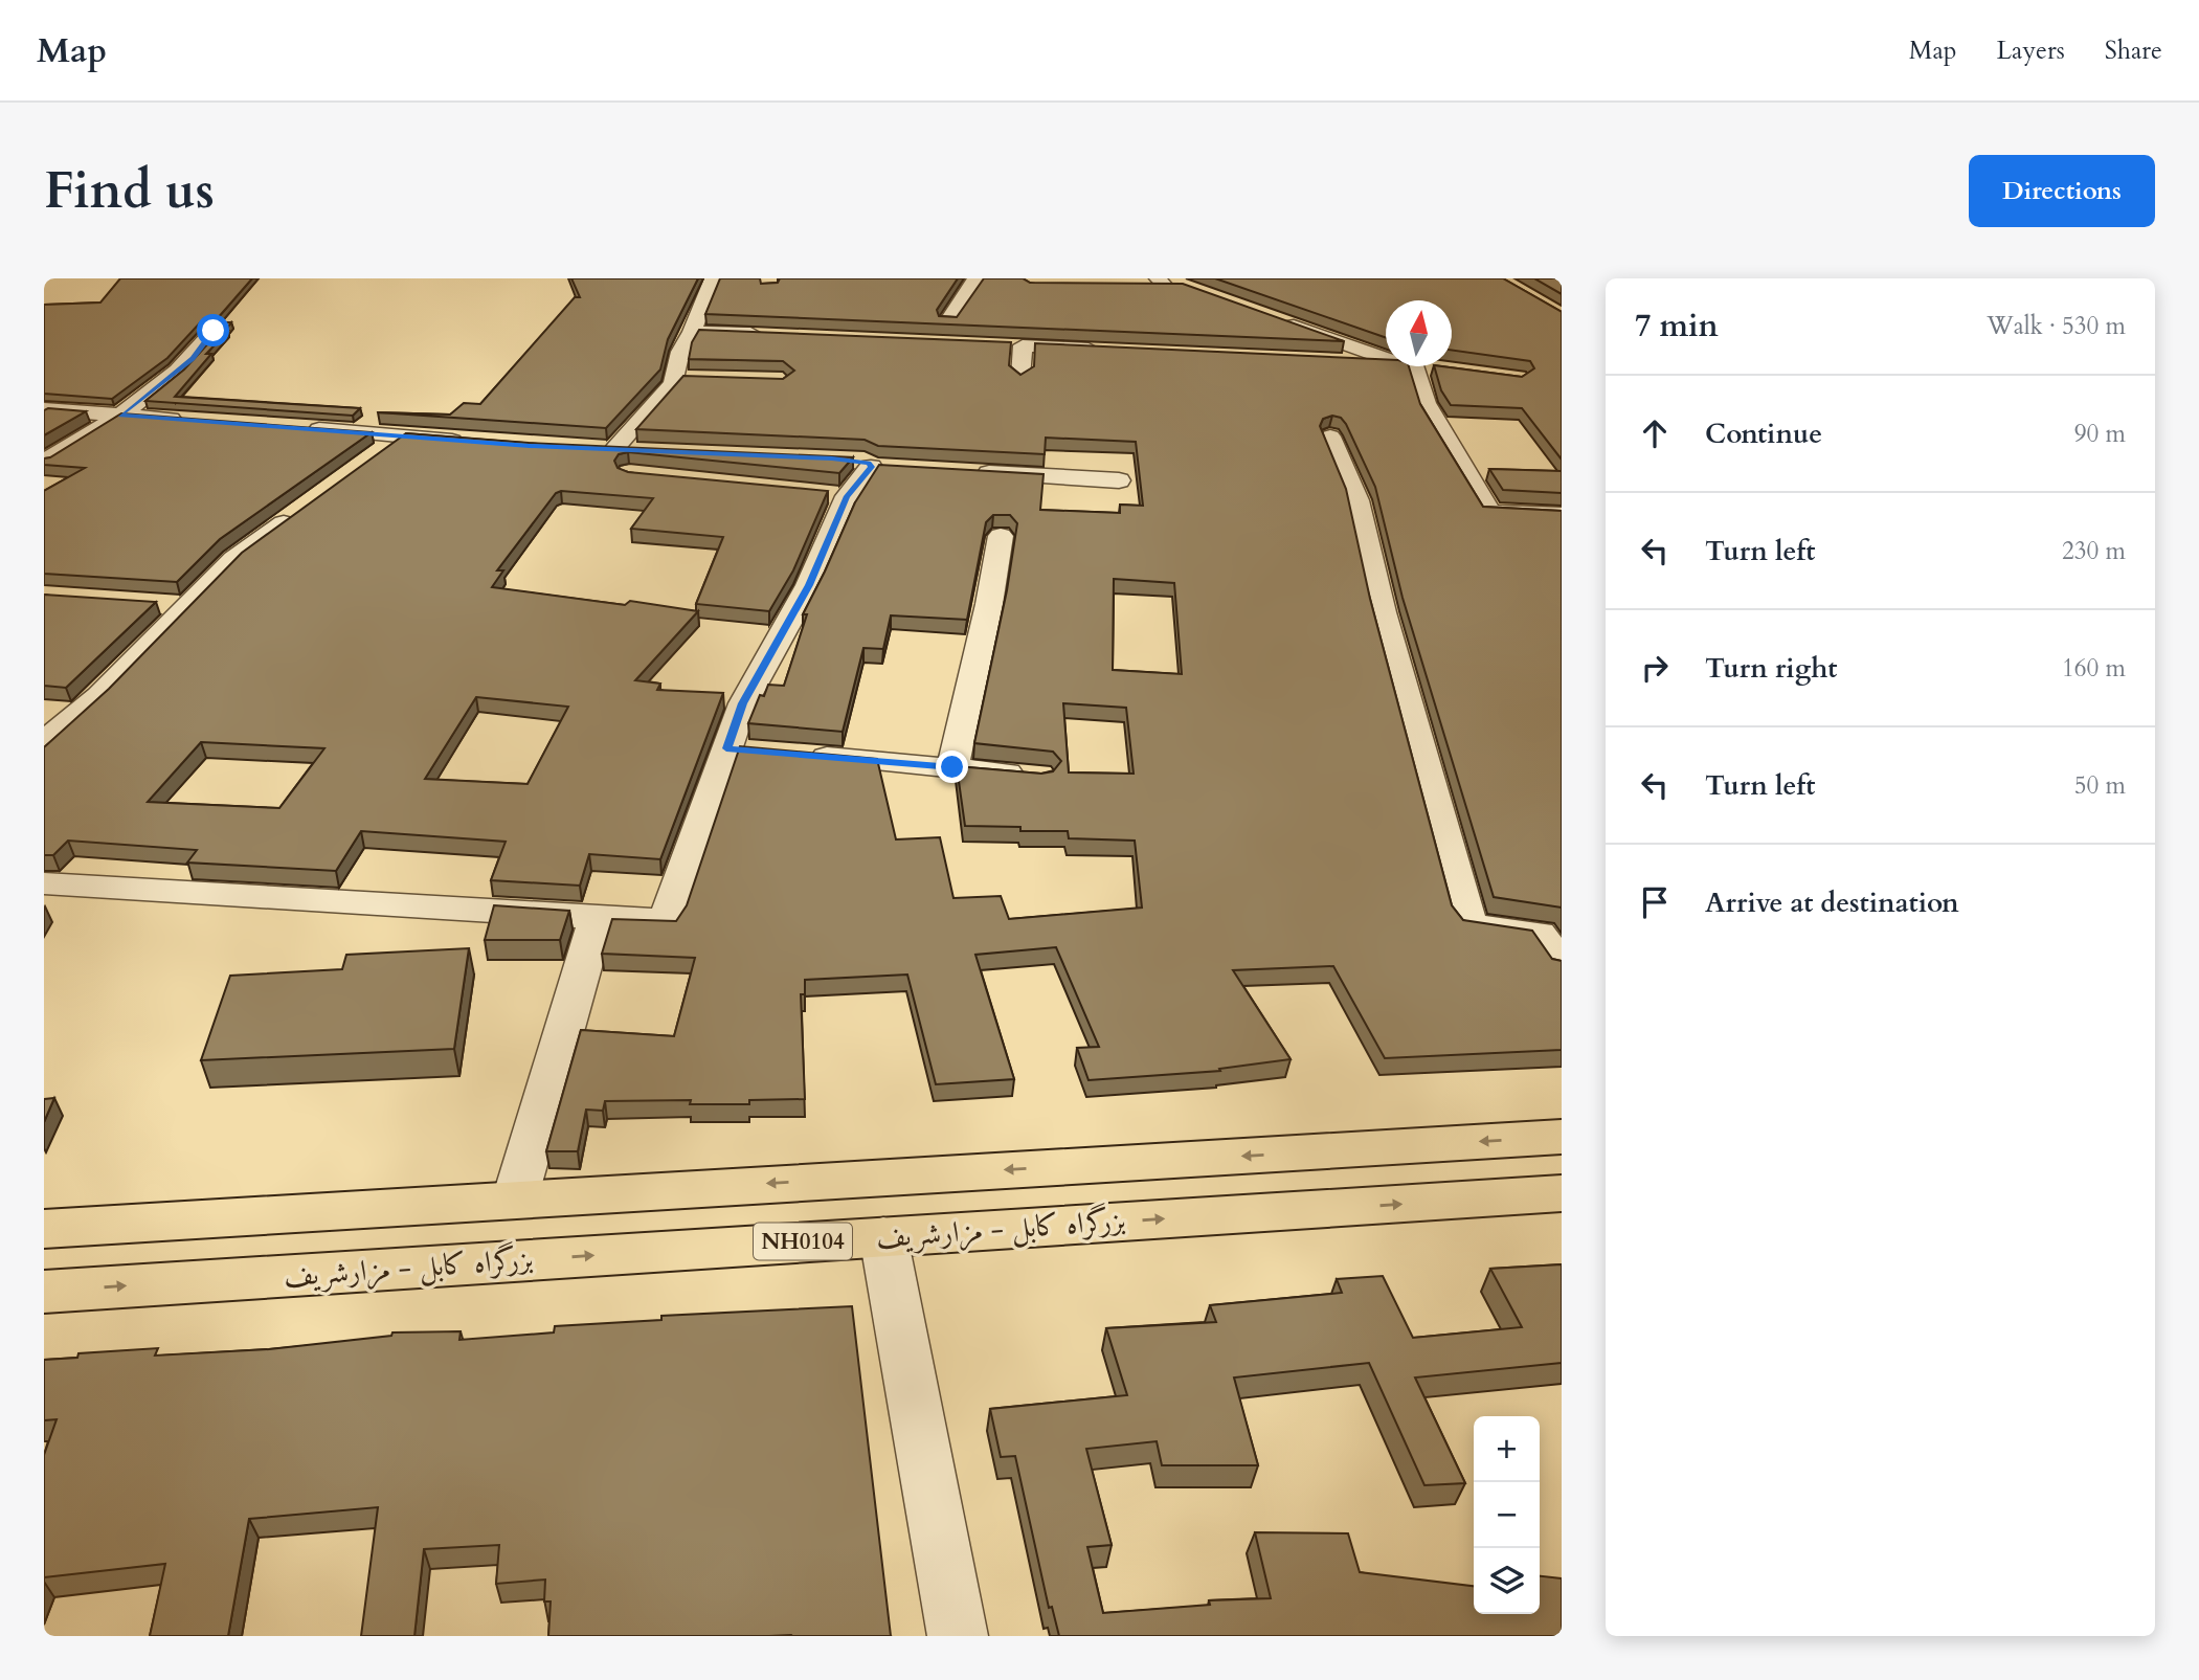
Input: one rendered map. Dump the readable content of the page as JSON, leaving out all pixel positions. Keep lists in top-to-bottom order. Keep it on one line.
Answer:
{"streets":{"highway":["بزرگراه کابل - مزارشریف","NH0104"]},"north":"top","page":{"header":"Map","nav":["Map","Layers","Share"],"buttons":"Directions","title":"Find us","heading":["7 min","Walk · 530 m"],"list":[["Continue","90 m"],["Turn left","230 m"],["Turn right","160 m"],["Turn left","50 m"],"Arrive at destination"],"map_buttons":["+","−"]}}
